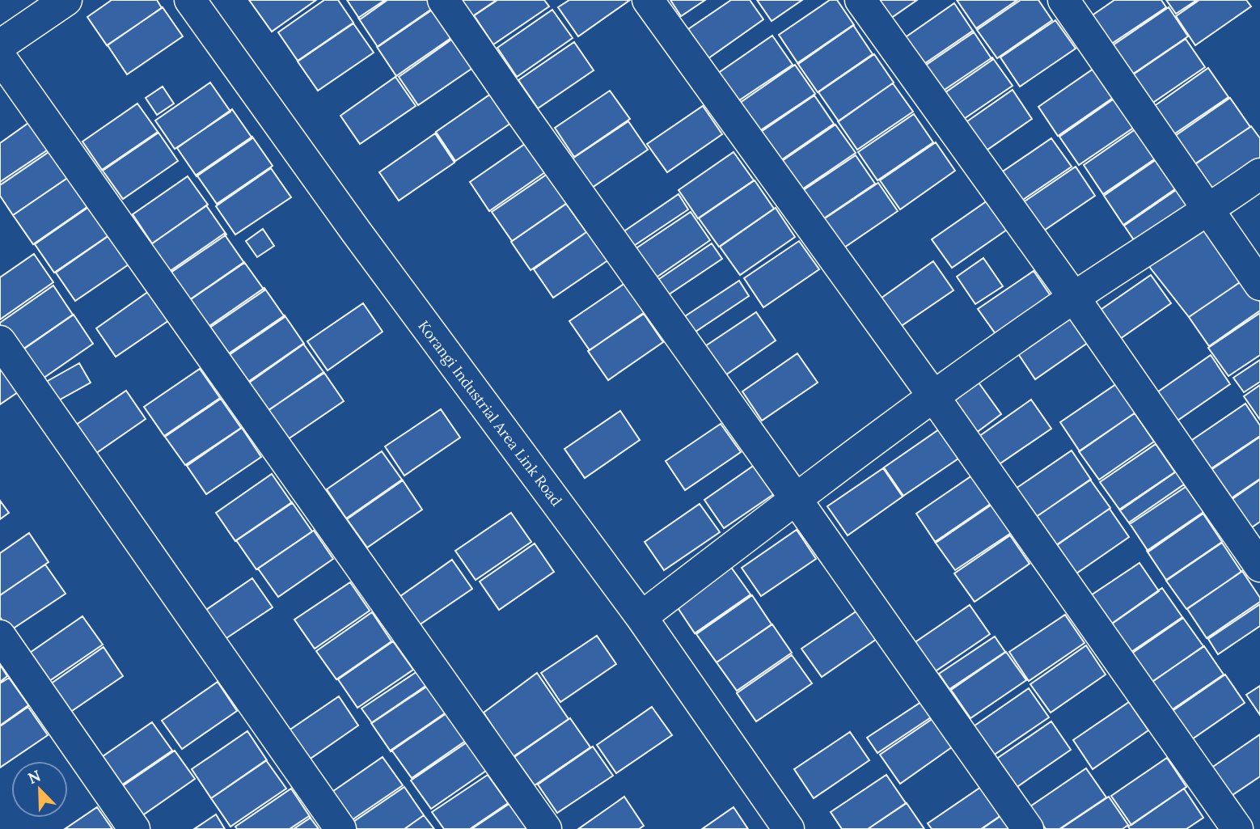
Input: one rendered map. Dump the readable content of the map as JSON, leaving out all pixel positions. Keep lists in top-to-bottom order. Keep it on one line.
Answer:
{"streets":{"street":["Korangi Industrial Area Link Road"]},"north":"top left"}
